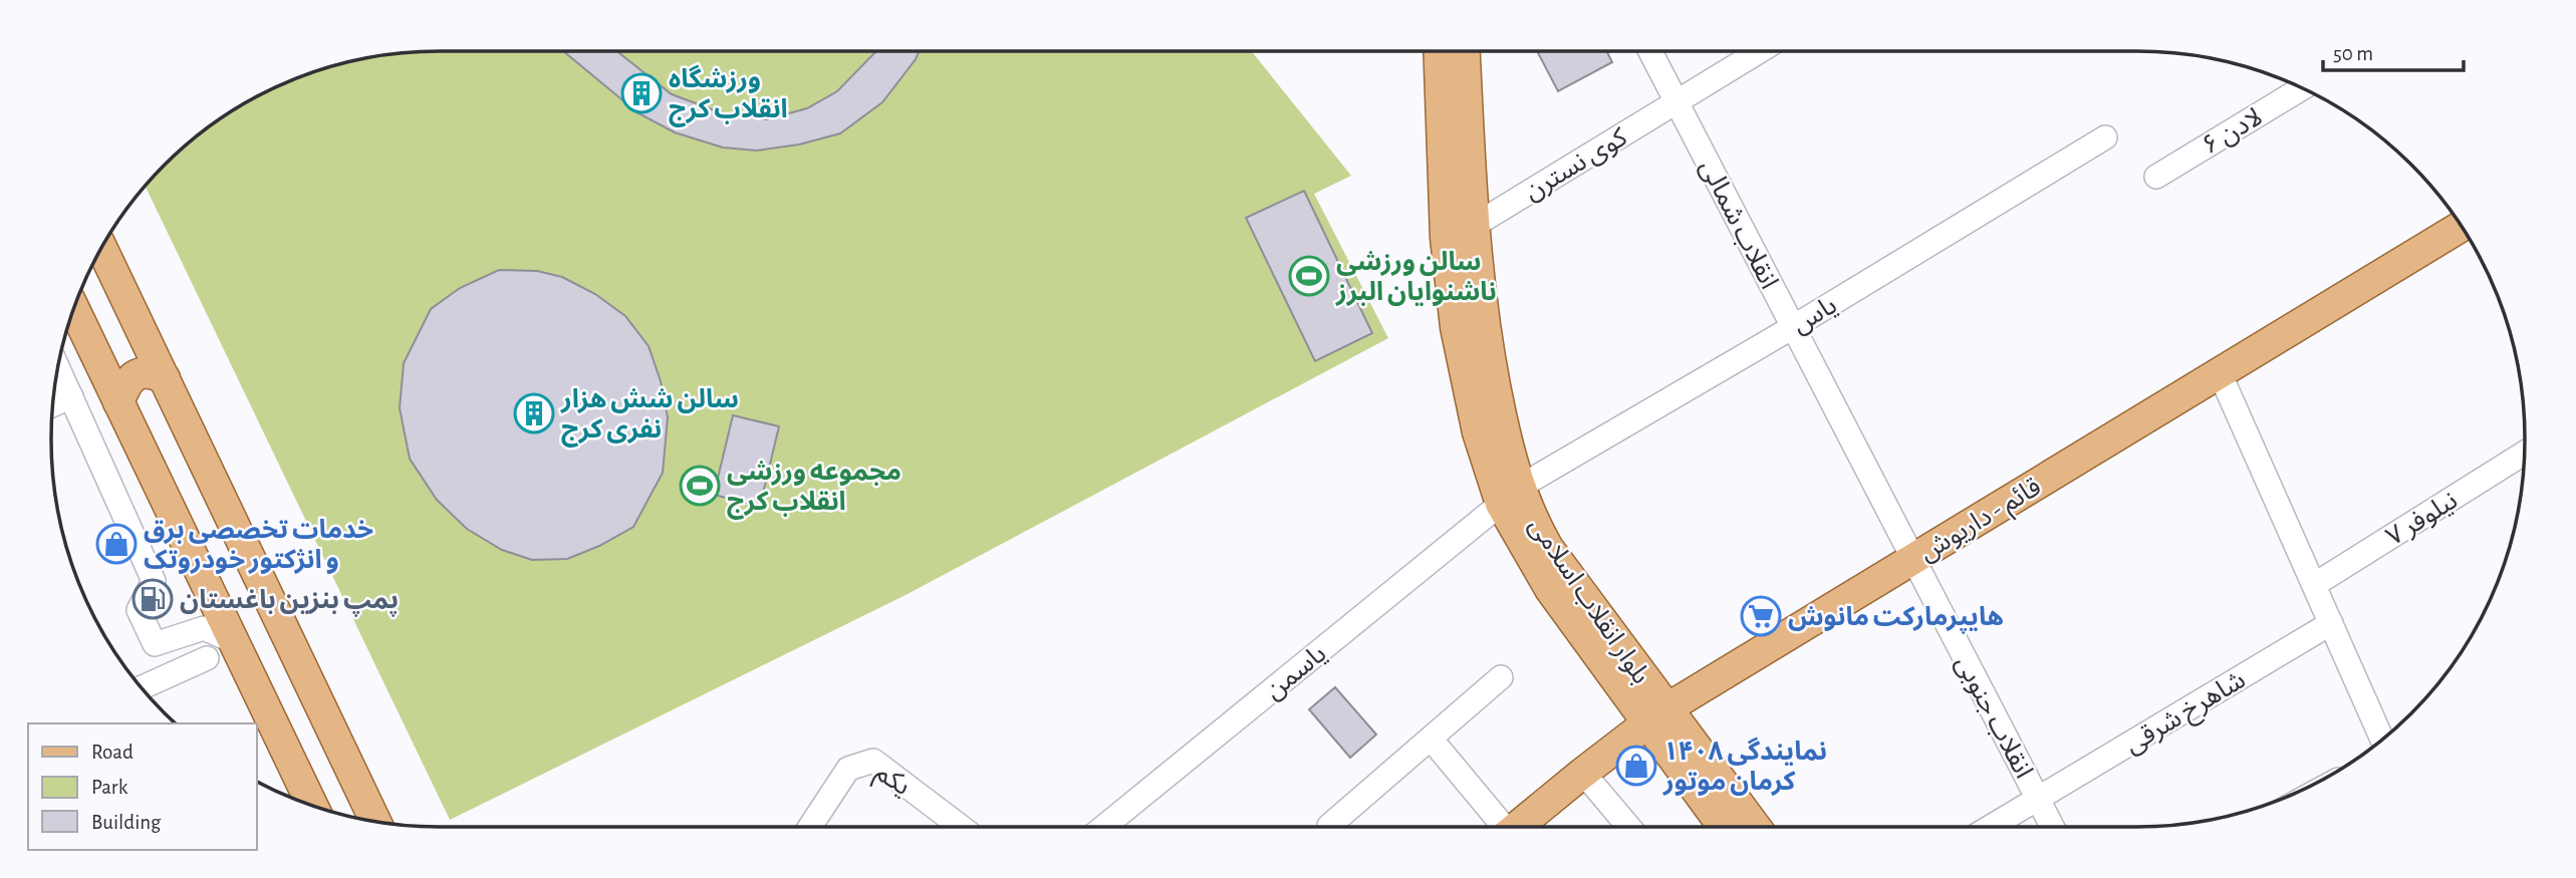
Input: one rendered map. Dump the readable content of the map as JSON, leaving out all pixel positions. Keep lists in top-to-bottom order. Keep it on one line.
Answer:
{"streets":{"main road":["قائم - داریوش","بلوار انقلاب اسلامی"],"street":["لادن ۶","کوی نسترن","انقلاب شمالی","یاس","نیلوفر ۷","یاسمن","شاهرخ شرقی","انقلاب جنوبی","یکم"]},"crossings":[["کوی نسترن","انقلاب شمالی"],["کوی نسترن","بلوار انقلاب اسلامی"],["انقلاب شمالی","یاس"],["انقلاب شمالی","قائم - داریوش"],["انقلاب شمالی","انقلاب جنوبی"],["یاس","بلوار انقلاب اسلامی"],["یاس","یاسمن"],["قائم - داریوش","بلوار انقلاب اسلامی"],["قائم - داریوش","انقلاب جنوبی"],["بلوار انقلاب اسلامی","یاسمن"],["شاهرخ شرقی","انقلاب جنوبی"]],"places":{"building":["ورزشگاه انقلاب کرج","سالن شش هزار نفری کرج"],"sports":["سالن ورزشی ناشنوایان البرز","مجموعه ورزشی انقلاب کرج"],"shop":["خدمات تخصصی برق و انژکتور خودروتک","نمایندگی ۱۴۰۸ کرمان موتور"],"fuel station":["پمپ بنزین باغستان"],"supermarket":["هایپرمارکت مانوش"]},"legend":["Road","Park","Building"],"scale_bar":"50 m"}
